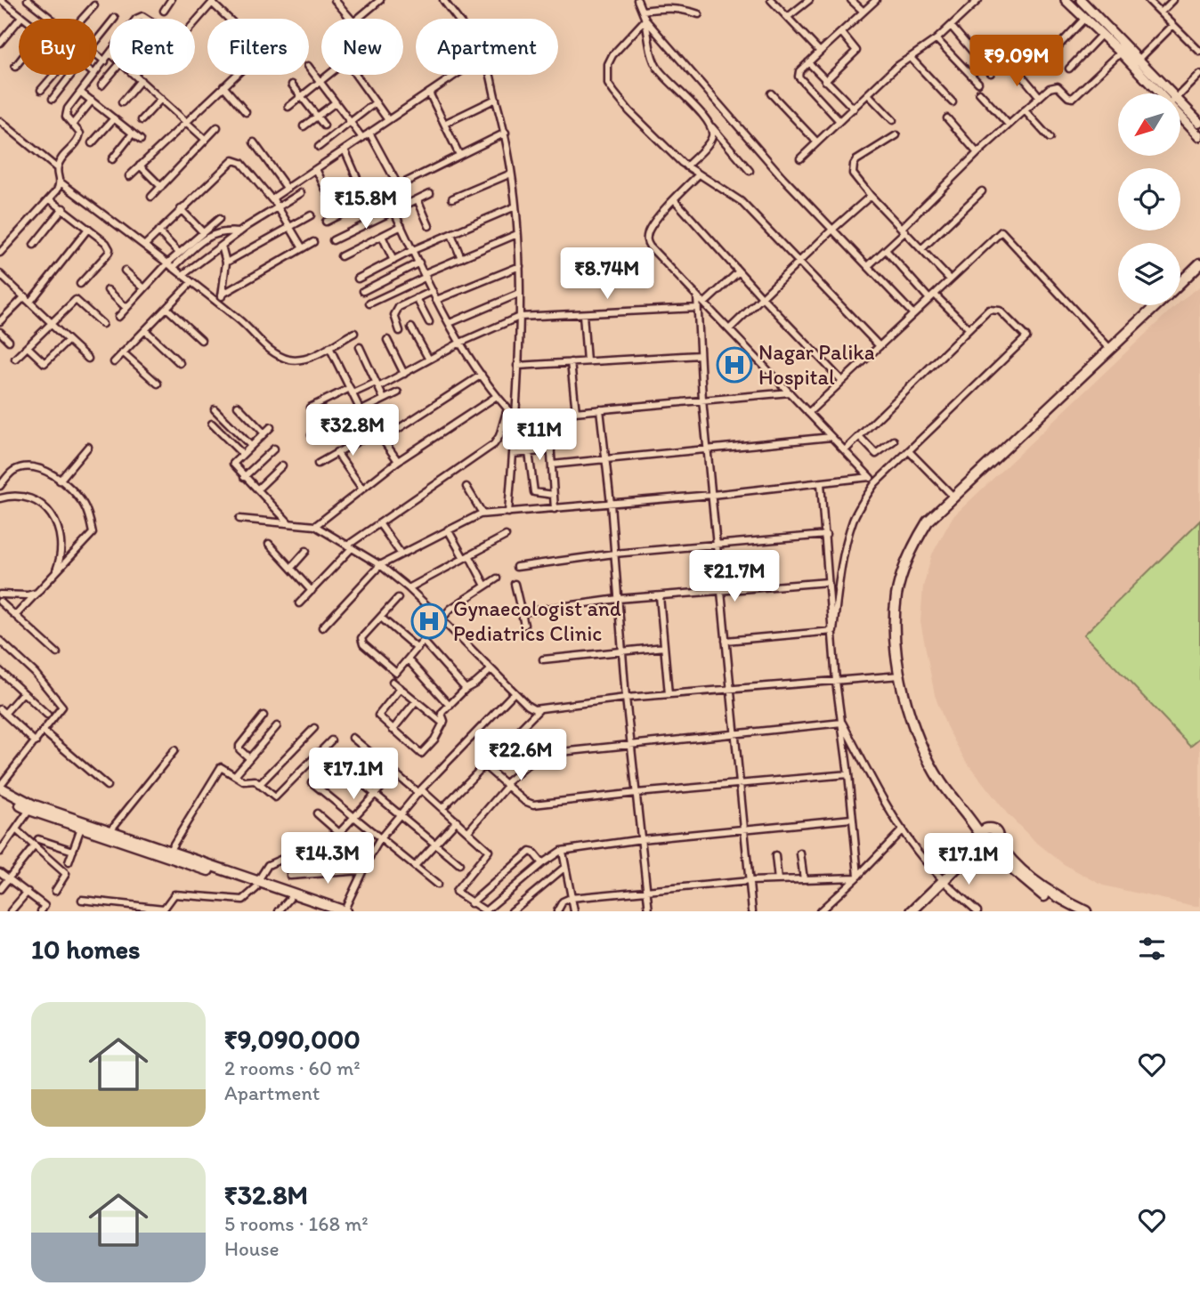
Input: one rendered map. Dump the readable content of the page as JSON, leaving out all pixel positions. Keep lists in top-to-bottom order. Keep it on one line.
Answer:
{"places":{"hospital":["Nagar Palika Hospital","Gynaecologist and Pediatrics Clinic"]},"north":"bottom left","page":{"chip":["Buy","Rent","Filters","New","Apartment"],"price":["₹9.09M","₹15.8M","₹8.74M","₹32.8M","₹11M","₹21.7M","₹22.6M","₹17.1M","₹14.3M","₹17.1M"],"heading":"10 homes","list":[{"name":"₹9,090,000","note":"2 rooms · 60 m² · Apartment"},{"name":"₹32.8M","note":"5 rooms · 168 m² · House"}]}}
